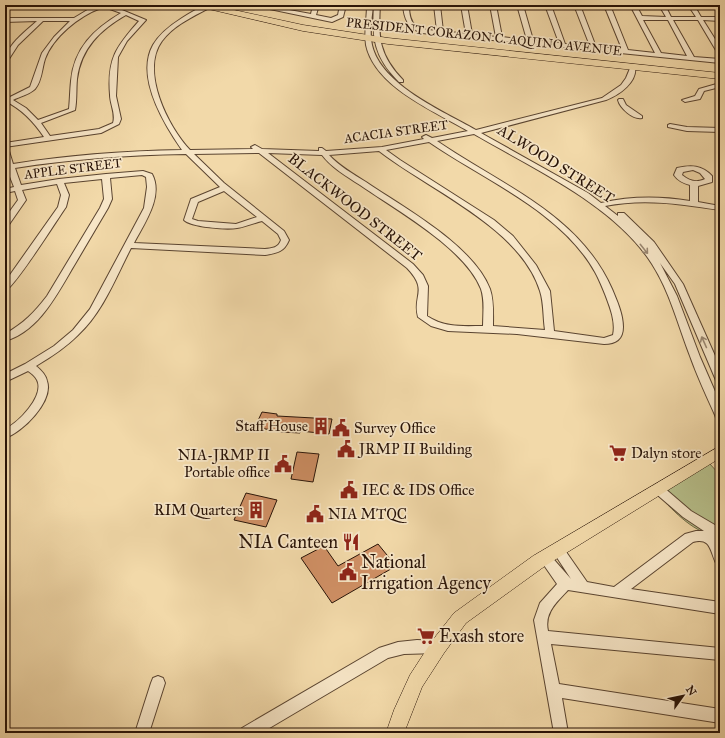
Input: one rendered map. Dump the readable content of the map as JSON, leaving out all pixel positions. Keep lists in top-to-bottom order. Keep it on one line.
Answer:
{"streets":{"highway":["PRESIDENT CORAZON C. AQUINO AVENUE"],"street":["ACACIA STREET","ALWOOD STREET","APPLE STREET","BLACKWOOD STREET"]},"crossings":[["PRESIDENT CORAZON C. AQUINO AVENUE","ACACIA STREET"],["PRESIDENT CORAZON C. AQUINO AVENUE","ALWOOD STREET"],["ACACIA STREET","ALWOOD STREET"],["ACACIA STREET","BLACKWOOD STREET"]],"places":{"building":["Staff House","RIM Quarters"],"public building":["Survey Office","JRMP II Building","NIA-JRMP II Portable office","IEC & IDS Office","NIA MTQC","National Irrigation Agency"],"supermarket":["Dalyn store","Exash store"],"restaurant":["NIA Canteen"]},"north":"top right"}
